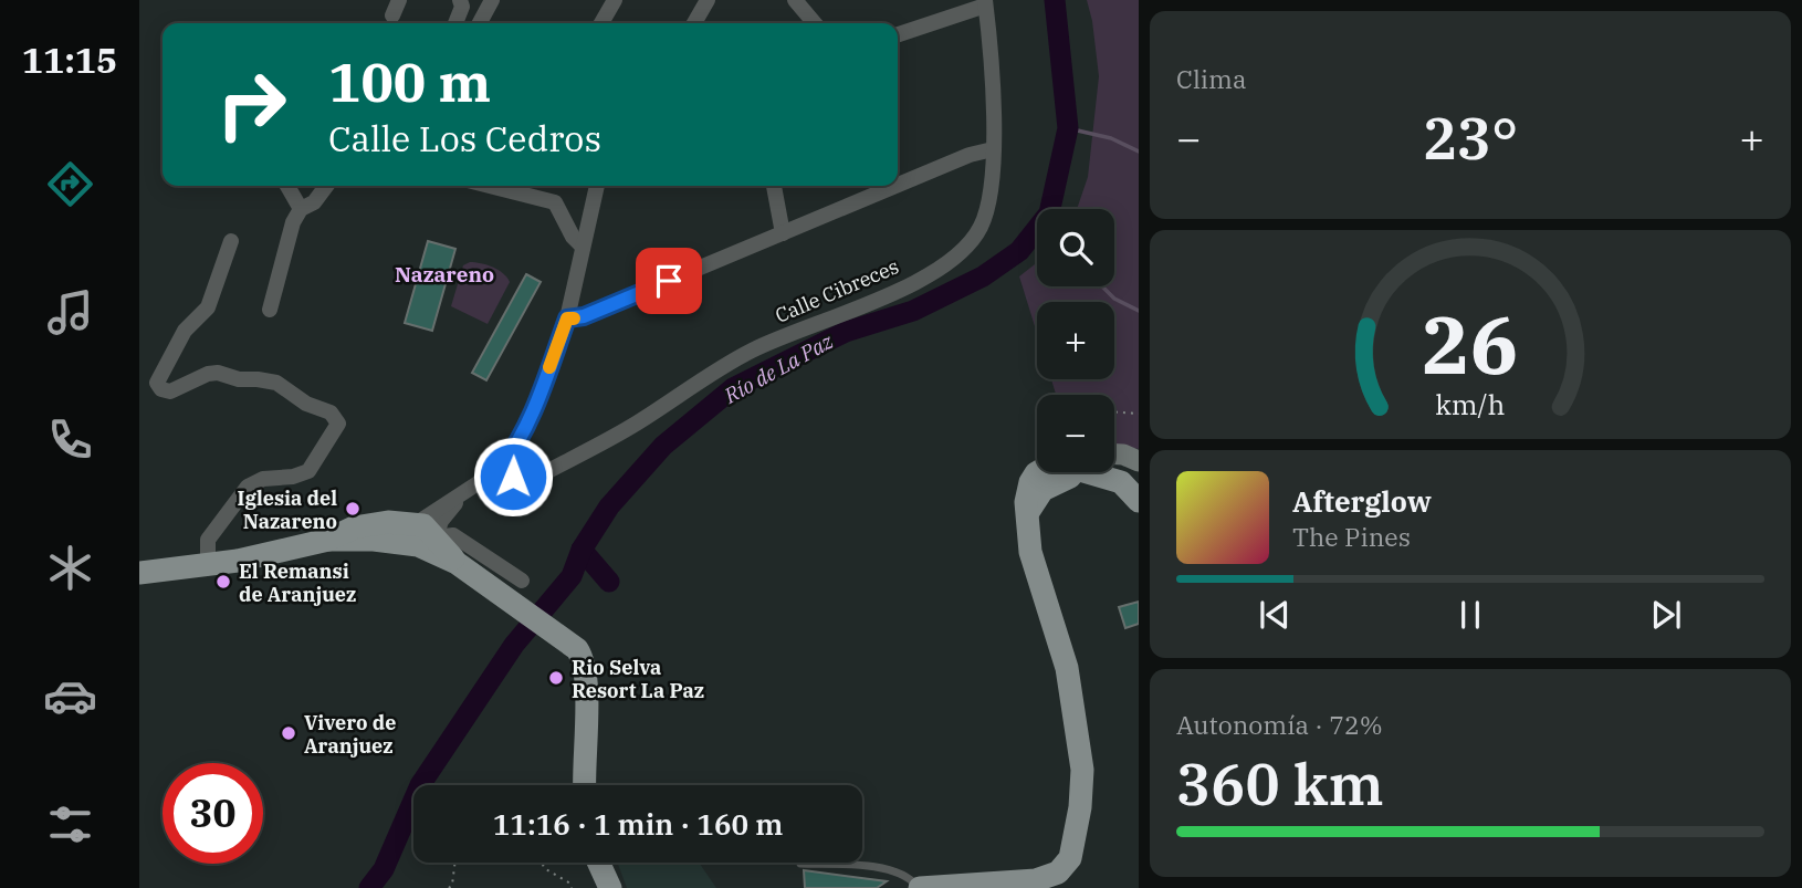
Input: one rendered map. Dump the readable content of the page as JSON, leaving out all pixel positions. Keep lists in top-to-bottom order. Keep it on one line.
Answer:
{"streets":{"street":["Calle Cibreces"]},"districts":["Nazareno"],"water":["Río de La Paz"],"places":["Iglesia del Nazareno","El Remansi de Aranjuez","Rio Selva Resort La Paz","Vivero de Aranjuez"],"page":{"tabs":"11:15","tile":["Clima",["Autonomía · 72%","360 km"]],"turn":["100 m","Calle Los Cedros"],"heat":["−","23°","+"],"map_buttons":["+","−"],"song":["Afterglow","The Pines"],"limit":"30","trip":"11:16 · 1 min · 160 m","gauge":["26","km/h"]}}
